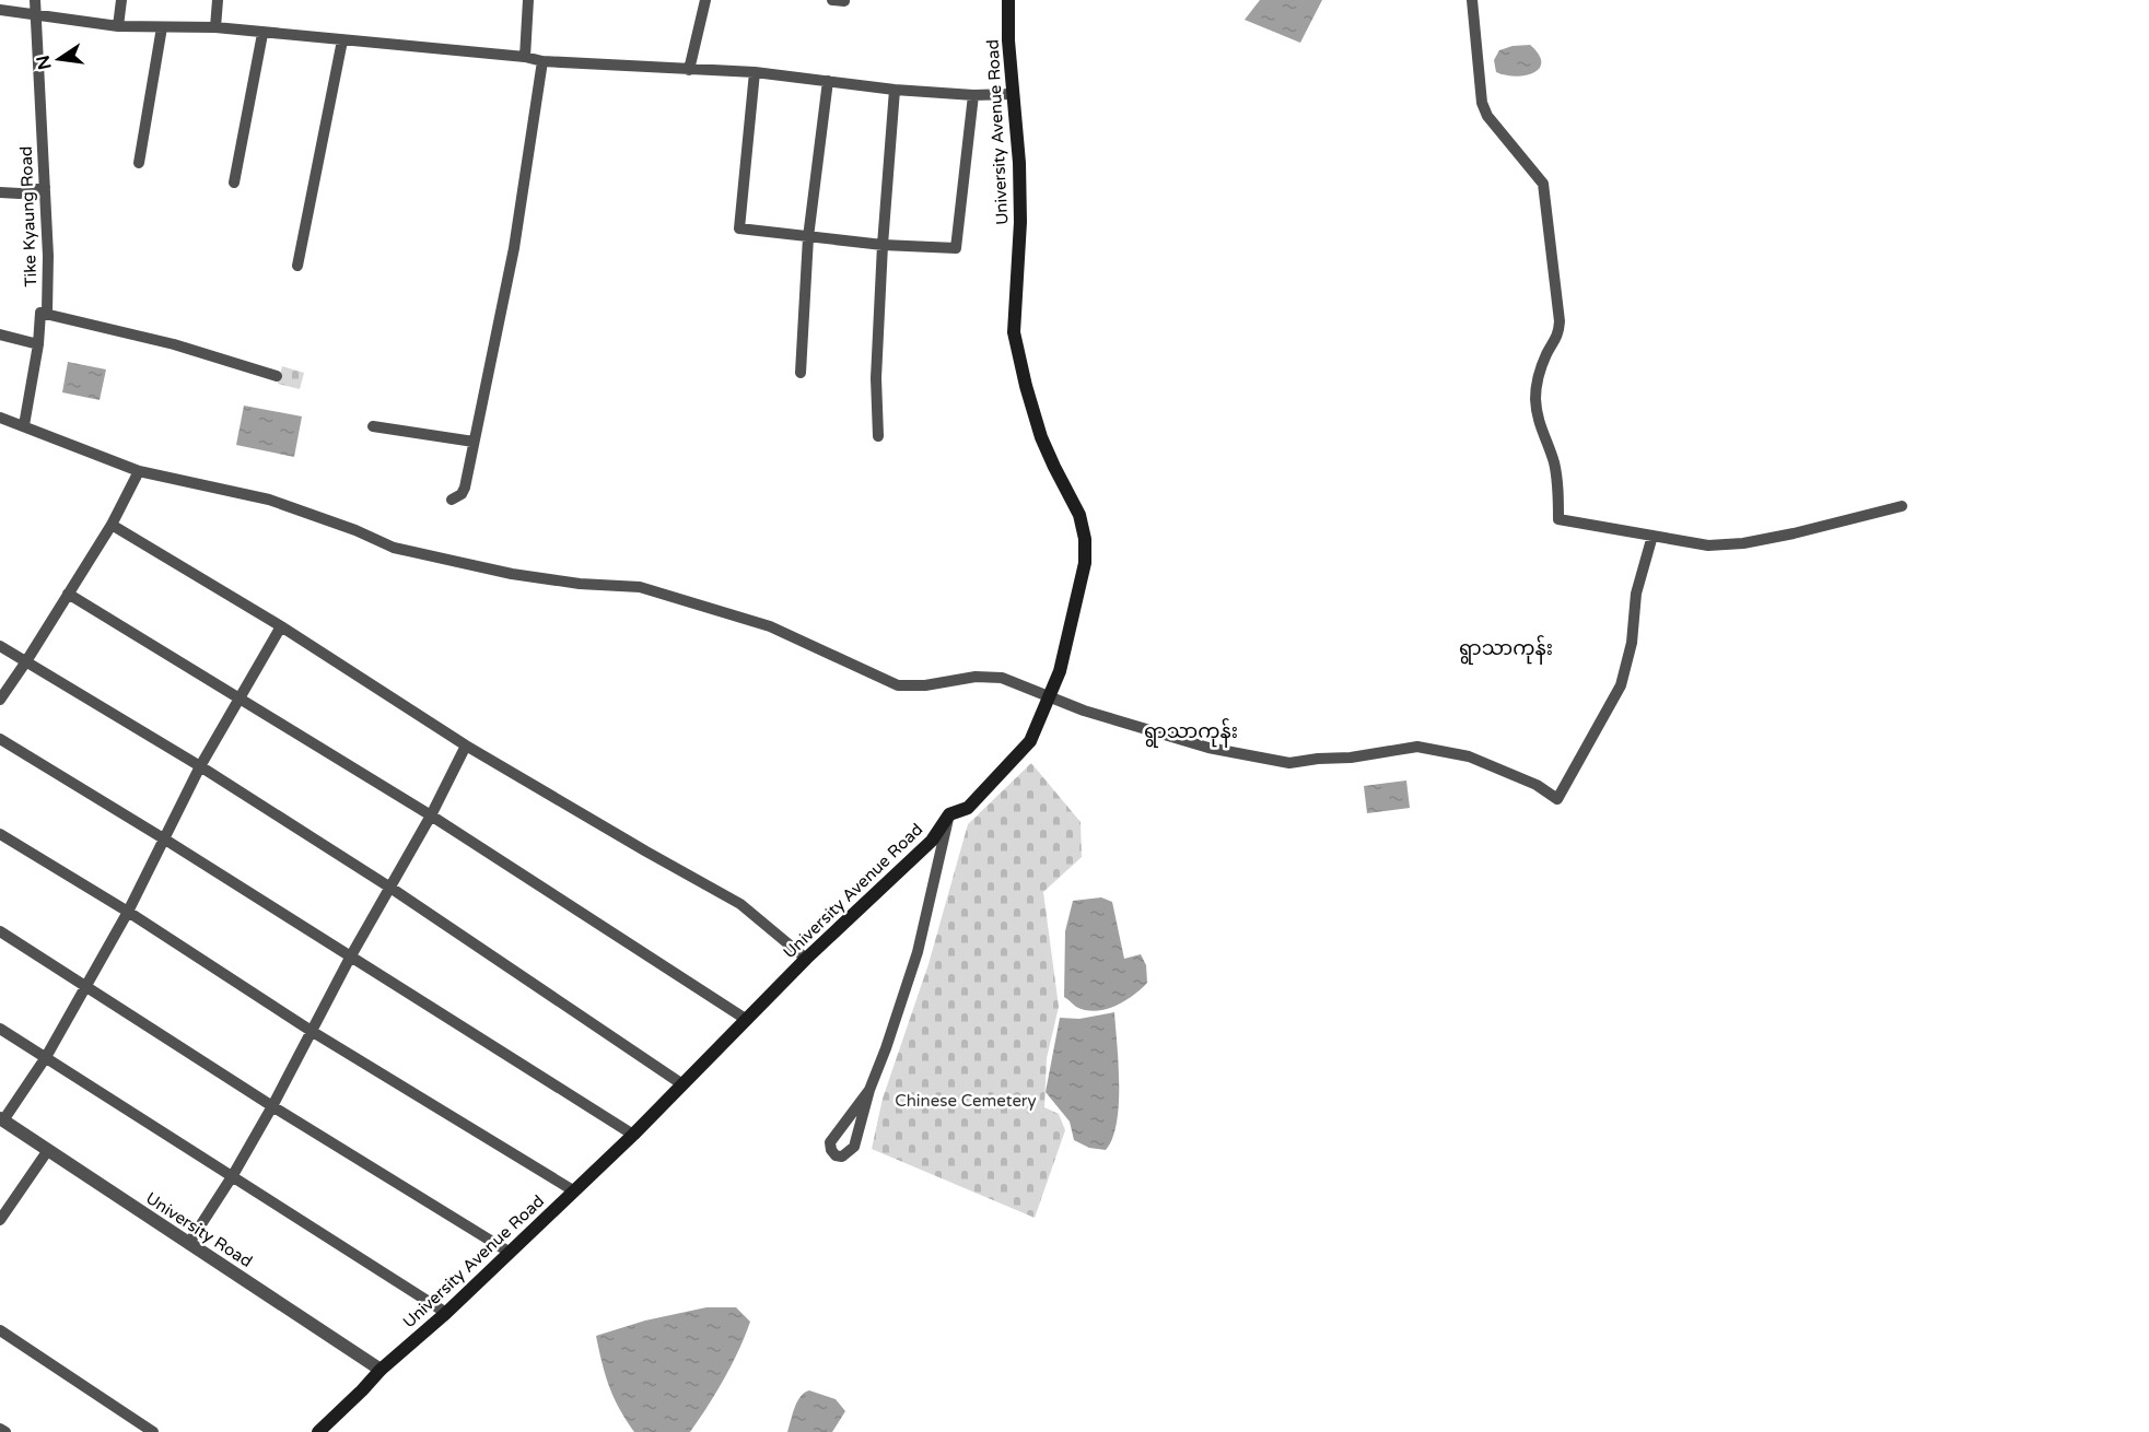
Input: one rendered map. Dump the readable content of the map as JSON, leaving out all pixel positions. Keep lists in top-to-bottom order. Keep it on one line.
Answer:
{"streets":{"main road":["University Avenue Road"],"street":["Tike Kyaung Road","University Road"]},"crossings":[["University Avenue Road","University Road"]],"districts":["ရွာသာကုန်း","ရွာသာကုန်း"],"parks":["Chinese Cemetery"],"north":"left"}
